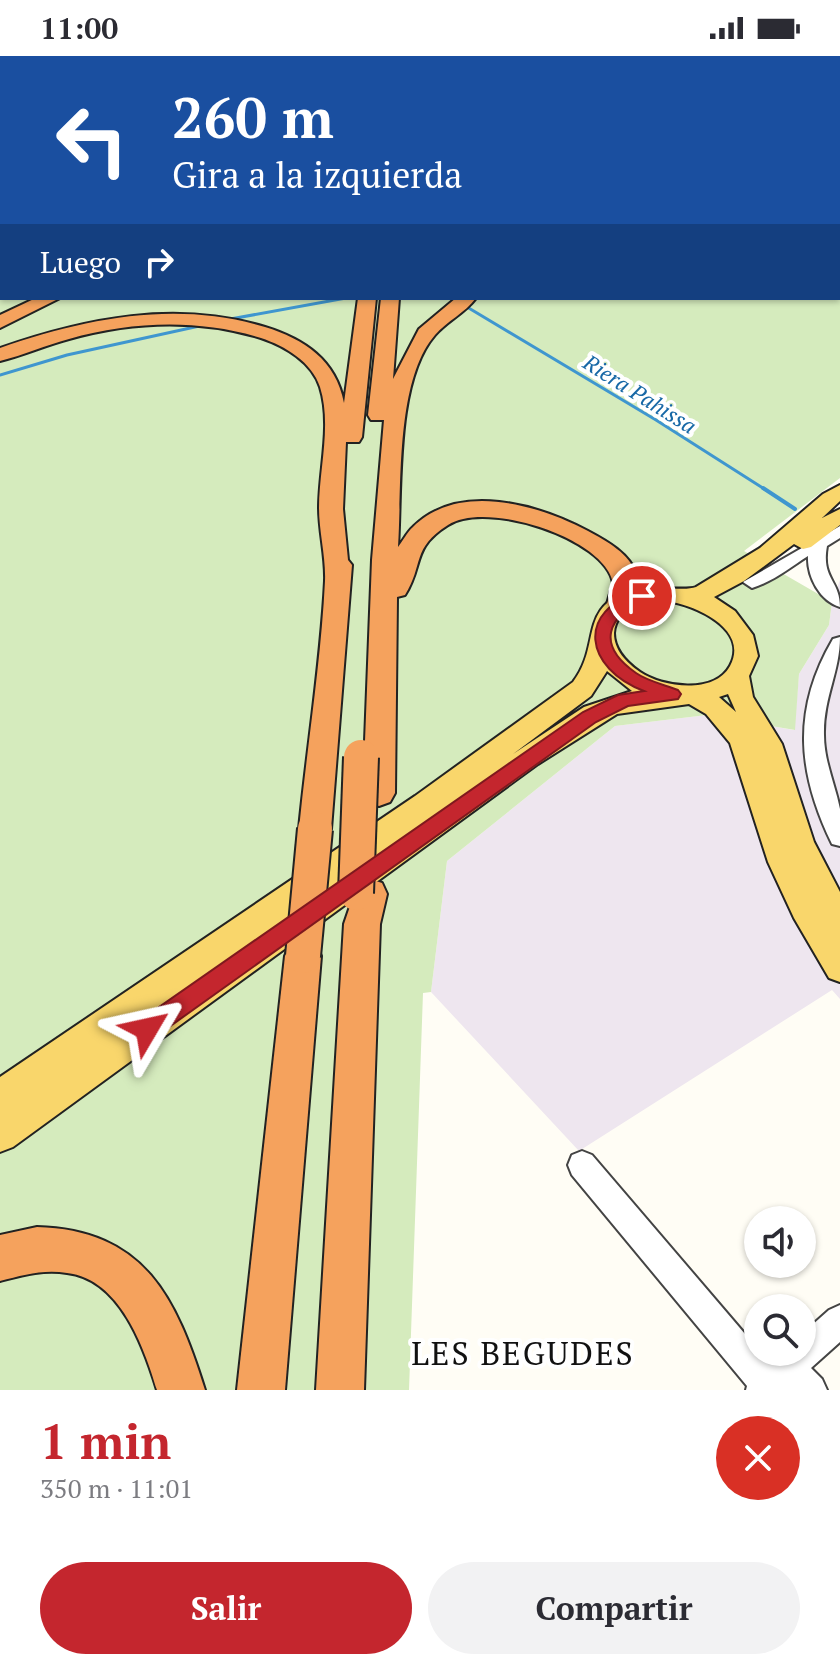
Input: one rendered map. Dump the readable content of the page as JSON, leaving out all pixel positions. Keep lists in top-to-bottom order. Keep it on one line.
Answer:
{"districts":["LES BEGUDES"],"water":["Riera Pahissa"],"page":{"status":"11:00","turn":["260 m","Gira a la izquierda"],"then":"Luego","heading":["1 min","350 m · 11:01"],"buttons":["Salir","Compartir"]}}
